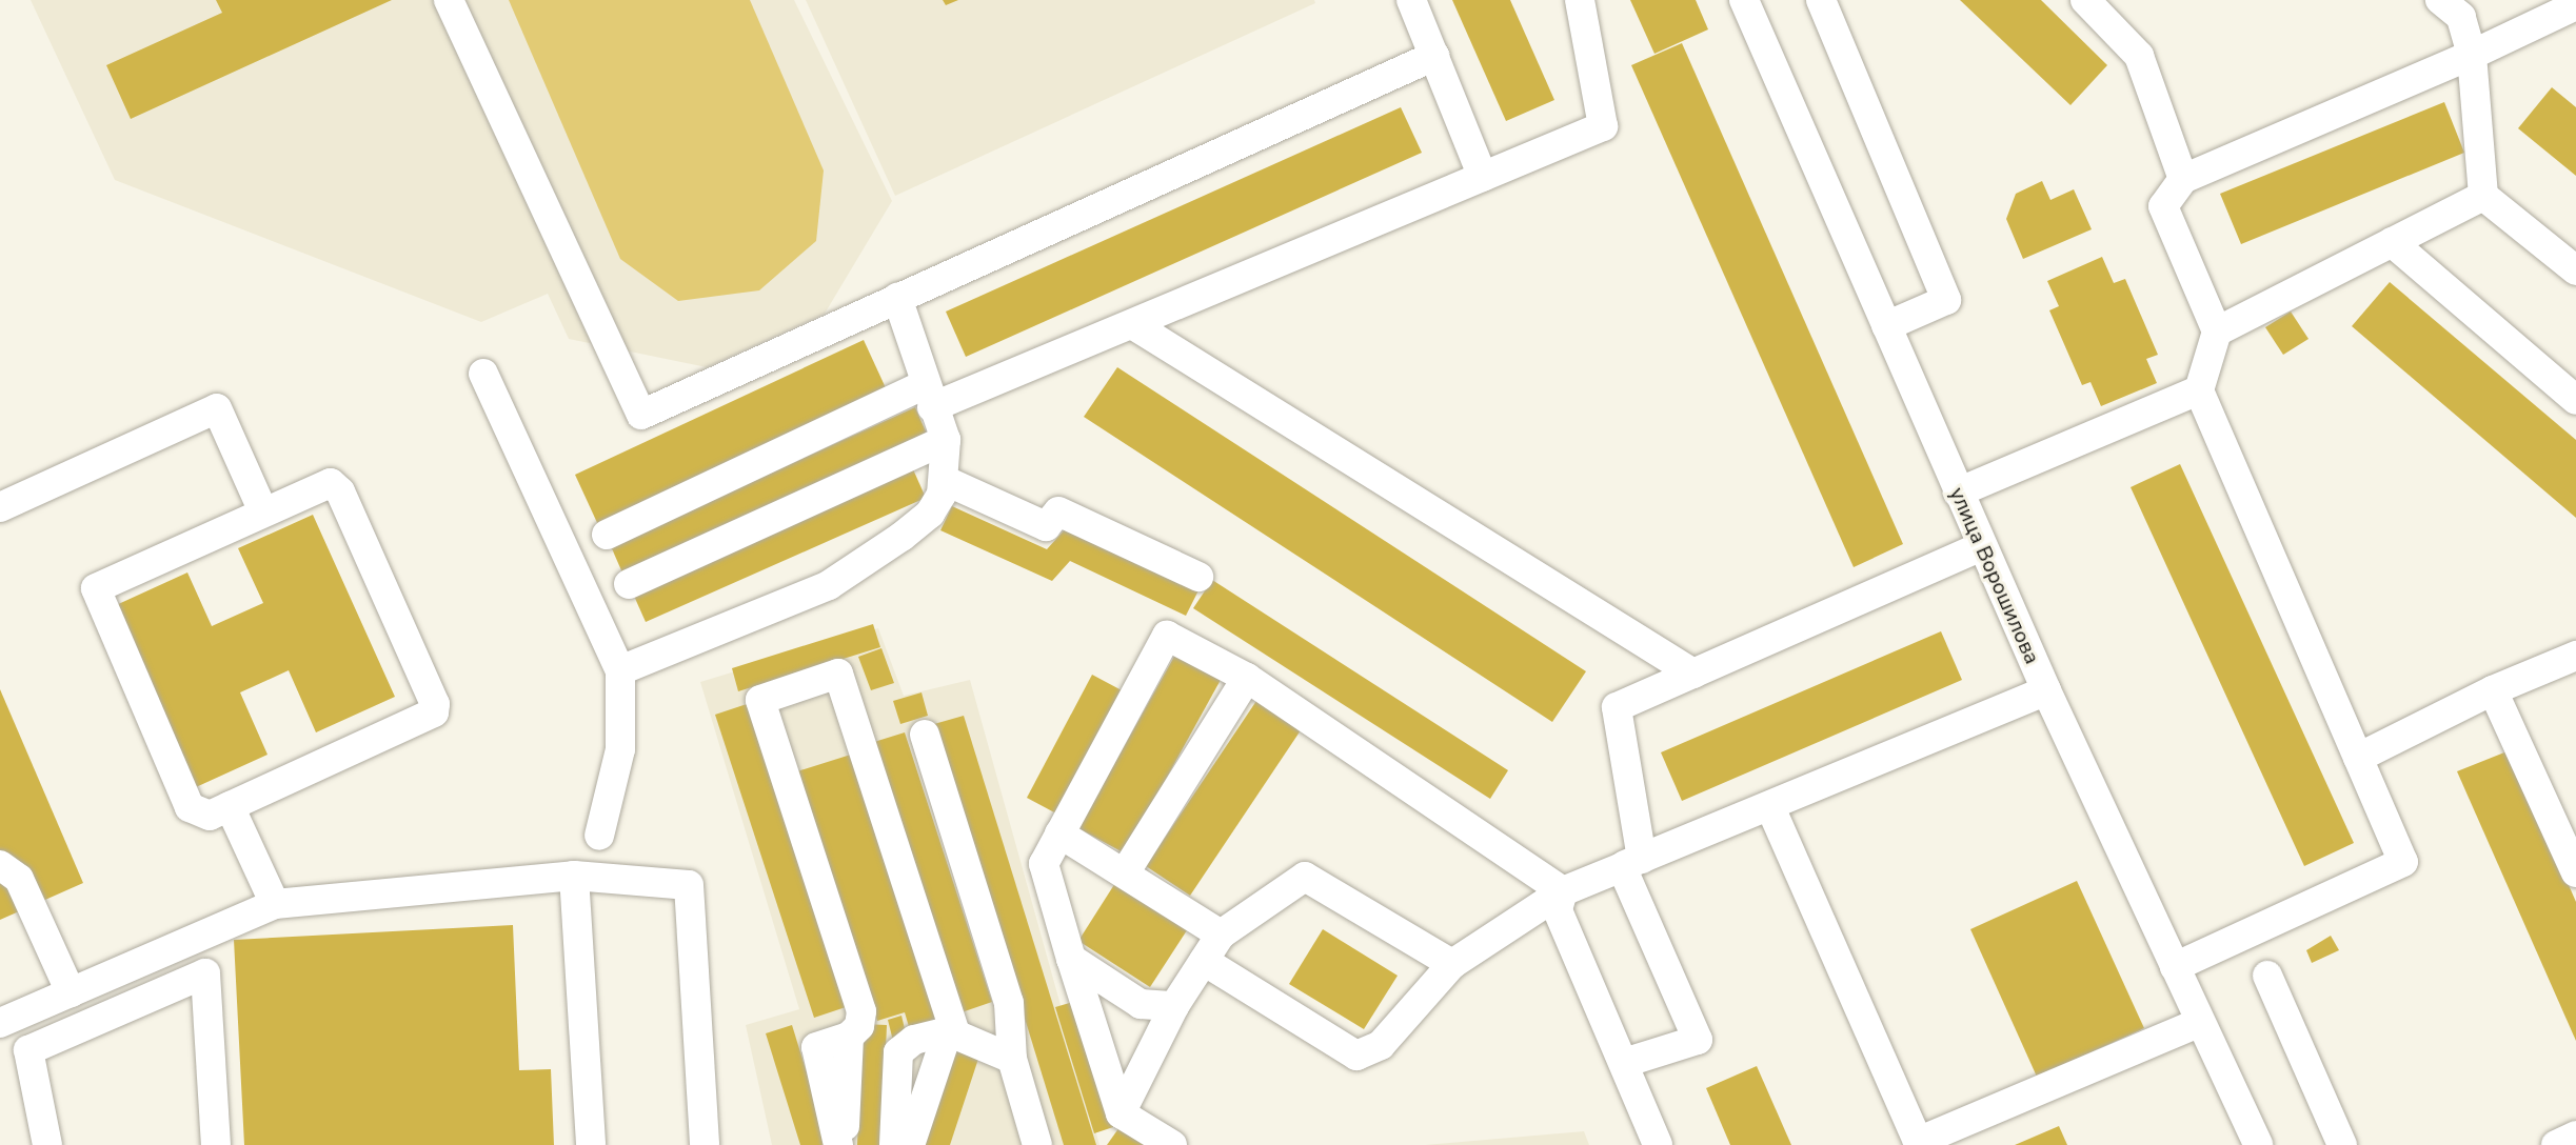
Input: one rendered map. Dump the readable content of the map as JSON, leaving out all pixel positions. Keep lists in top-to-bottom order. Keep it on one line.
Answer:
{"streets":{"street":["улица Ворошилова"]}}
